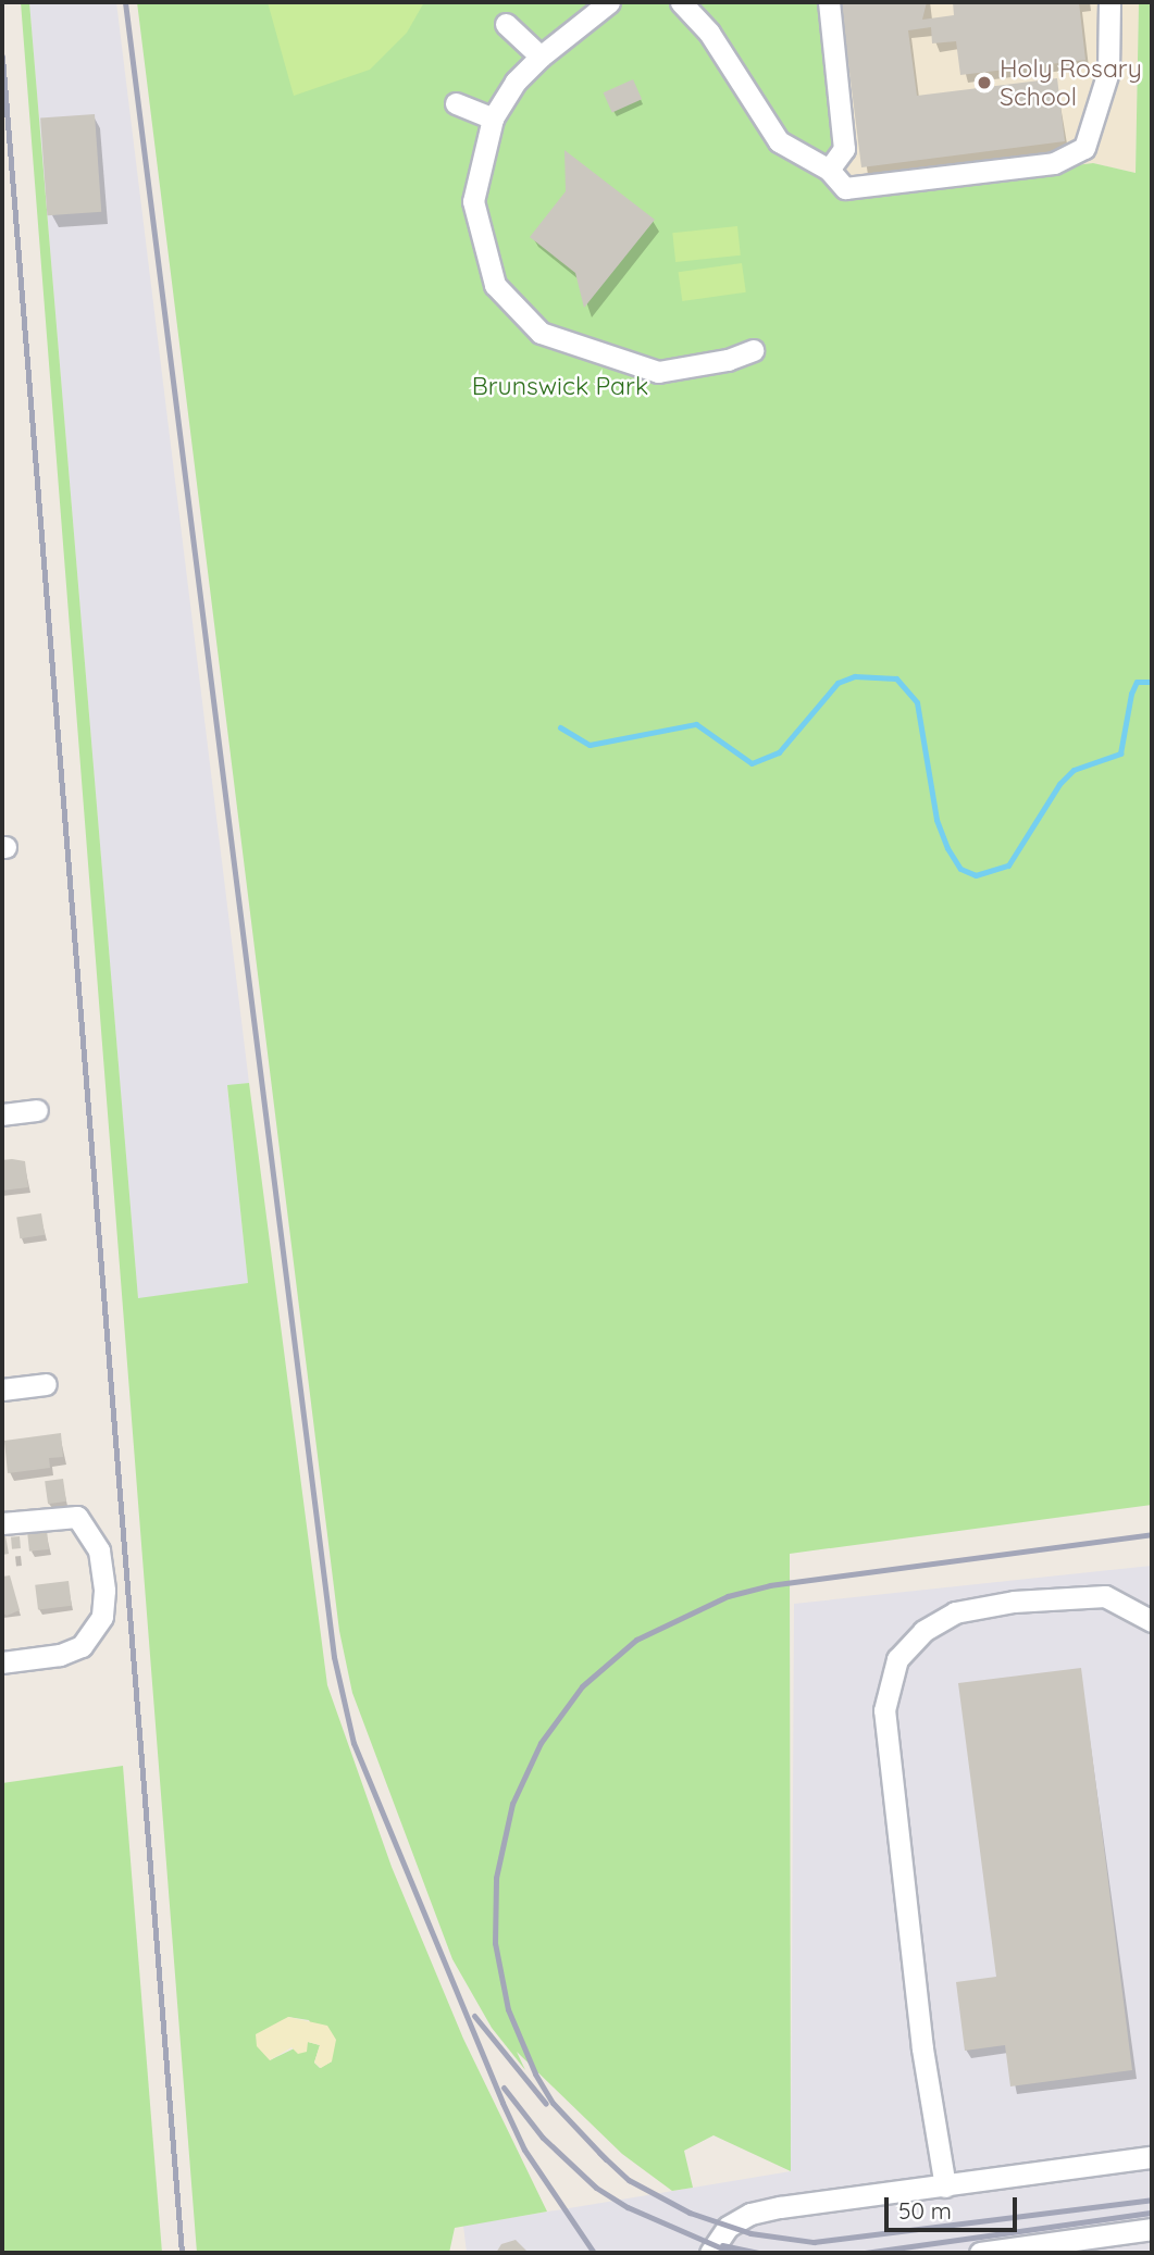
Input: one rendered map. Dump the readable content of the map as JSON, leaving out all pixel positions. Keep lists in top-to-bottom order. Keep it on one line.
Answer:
{"parks":["Brunswick Park"],"places":["Holy Rosary School"],"scale_bar":"50 m"}
